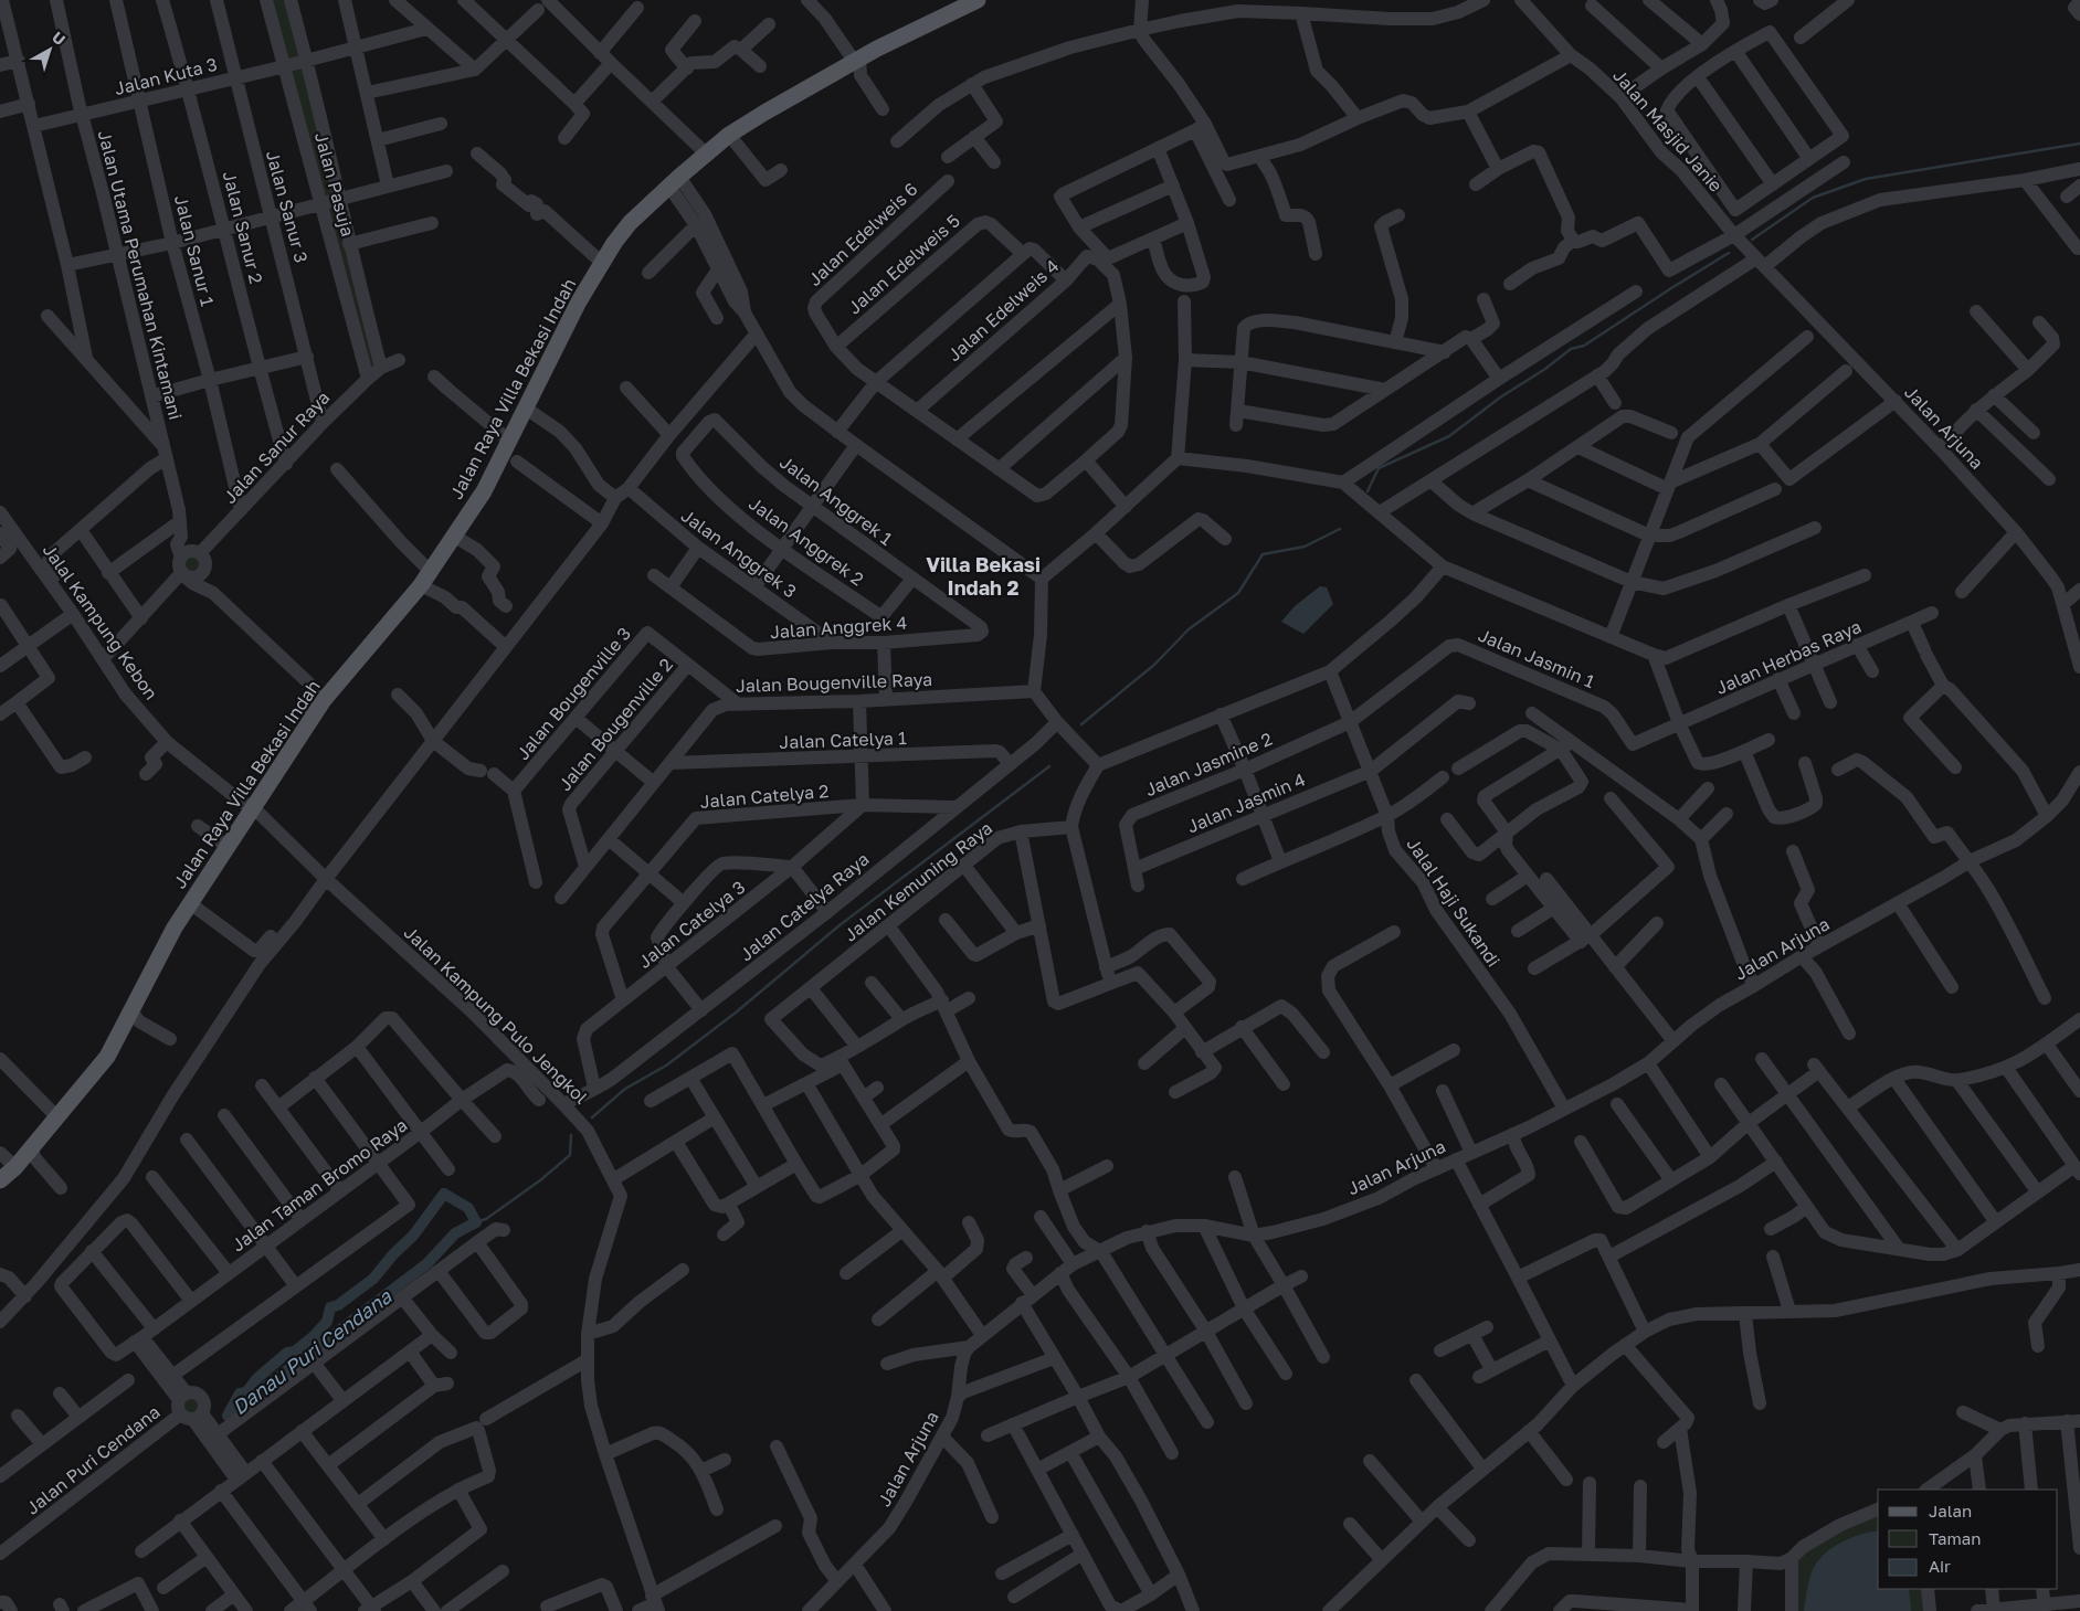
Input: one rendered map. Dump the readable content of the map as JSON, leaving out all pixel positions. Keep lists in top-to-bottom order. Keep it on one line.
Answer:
{"streets":{"main road":["Jalan Raya Villa Bekasi Indah"],"street":["Jalan Kuta 3","Jalan Masjid Janie","Jalan Pasuja","Jalan Sanur 3","Jalan Sanur 2","Jalan Edelweis 6","Jalan Sanur 1","Jalan Edelweis 5","Jalan Utama Perumahan Kintamani","Jalan Edelweis 4","Jalan Arjuna","Jalan Sanur Raya","Jalan Anggrek 1","Jalan Anggrek 2","Jalan Anggrek 3","Jalal Kampung Kebon","Jalan Anggrek 4","Jalan Herbas Raya","Jalan Jasmin 1","Jalan Bougenville Raya","Jalan Bougenville 3","Jalan Bougenville 2","Jalan Catelya 1","Jalan Jasmine 2","Jalan Catelya 2","Jalan Jasmin 4","Jalan Kemuning Raya","Jalal Haji Sukandi","Jalan Catelya Raya","Jalan Catelya 3","Jalan Kampung Pulo Jengkol","Jalan Taman Bromo Raya","Jalan Puri Cendana"]},"crossings":[["Jalan Kuta 3","Jalan Pasuja"],["Jalan Kuta 3","Jalan Sanur 3"],["Jalan Kuta 3","Jalan Sanur 2"],["Jalan Kuta 3","Jalan Sanur 1"],["Jalan Kuta 3","Jalan Utama Perumahan Kintamani"],["Jalan Masjid Janie","Jalan Arjuna"],["Jalan Pasuja","Jalan Sanur Raya"],["Jalan Sanur 3","Jalan Sanur Raya"],["Jalan Sanur 2","Jalan Sanur Raya"],["Jalan Edelweis 6","Jalan Edelweis 5"],["Jalan Edelweis 6","Jalan Edelweis 4"],["Jalan Sanur 1","Jalan Sanur Raya"],["Jalan Utama Perumahan Kintamani","Jalan Sanur Raya"],["Jalan Raya Villa Bekasi Indah","Jalal Kampung Kebon"],["Jalan Raya Villa Bekasi Indah","Jalan Kampung Pulo Jengkol"],["Jalan Arjuna","Jalal Haji Sukandi"],["Jalan Anggrek 1","Jalan Anggrek 2"],["Jalan Anggrek 1","Jalan Anggrek 4"],["Jalan Anggrek 3","Jalan Anggrek 4"],["Jalal Kampung Kebon","Jalan Kampung Pulo Jengkol"],["Jalan Herbas Raya","Jalan Jasmin 1"],["Jalan Jasmin 1","Jalan Jasmine 2"],["Jalan Jasmin 1","Jalal Haji Sukandi"],["Jalan Bougenville Raya","Jalan Bougenville 2"],["Jalan Bougenville Raya","Jalan Catelya 1"],["Jalan Bougenville 3","Jalan Bougenville 2"],["Jalan Catelya 1","Jalan Catelya Raya"],["Jalan Jasmine 2","Jalan Jasmin 4"],["Jalan Jasmine 2","Jalal Haji Sukandi"],["Jalan Catelya 2","Jalan Catelya Raya"],["Jalan Catelya 2","Jalan Catelya 3"],["Jalan Jasmin 4","Jalal Haji Sukandi"],["Jalan Catelya Raya","Jalan Catelya 3"],["Jalan Catelya Raya","Jalan Kampung Pulo Jengkol"]],"districts":["Villa Bekasi Indah 2"],"water":["Danau Puri Cendana"],"legend":["Jalan","Taman","Air"],"north":"top right"}
